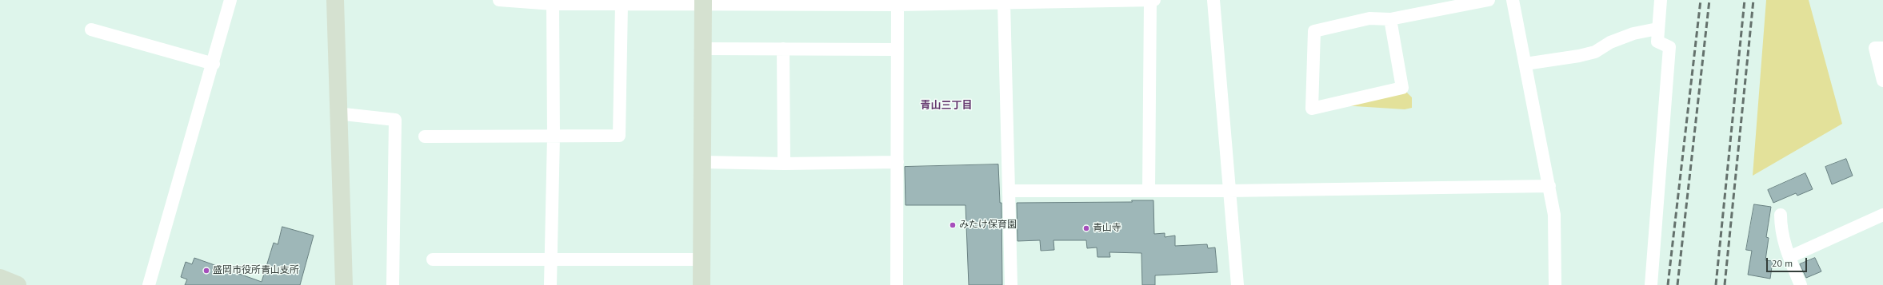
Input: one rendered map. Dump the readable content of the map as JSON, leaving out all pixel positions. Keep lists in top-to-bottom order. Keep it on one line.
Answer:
{"districts":["青山三丁目"],"places":["みたけ保育園","青山寺","盛岡市役所青山支所"],"scale_bar":"20 m"}
